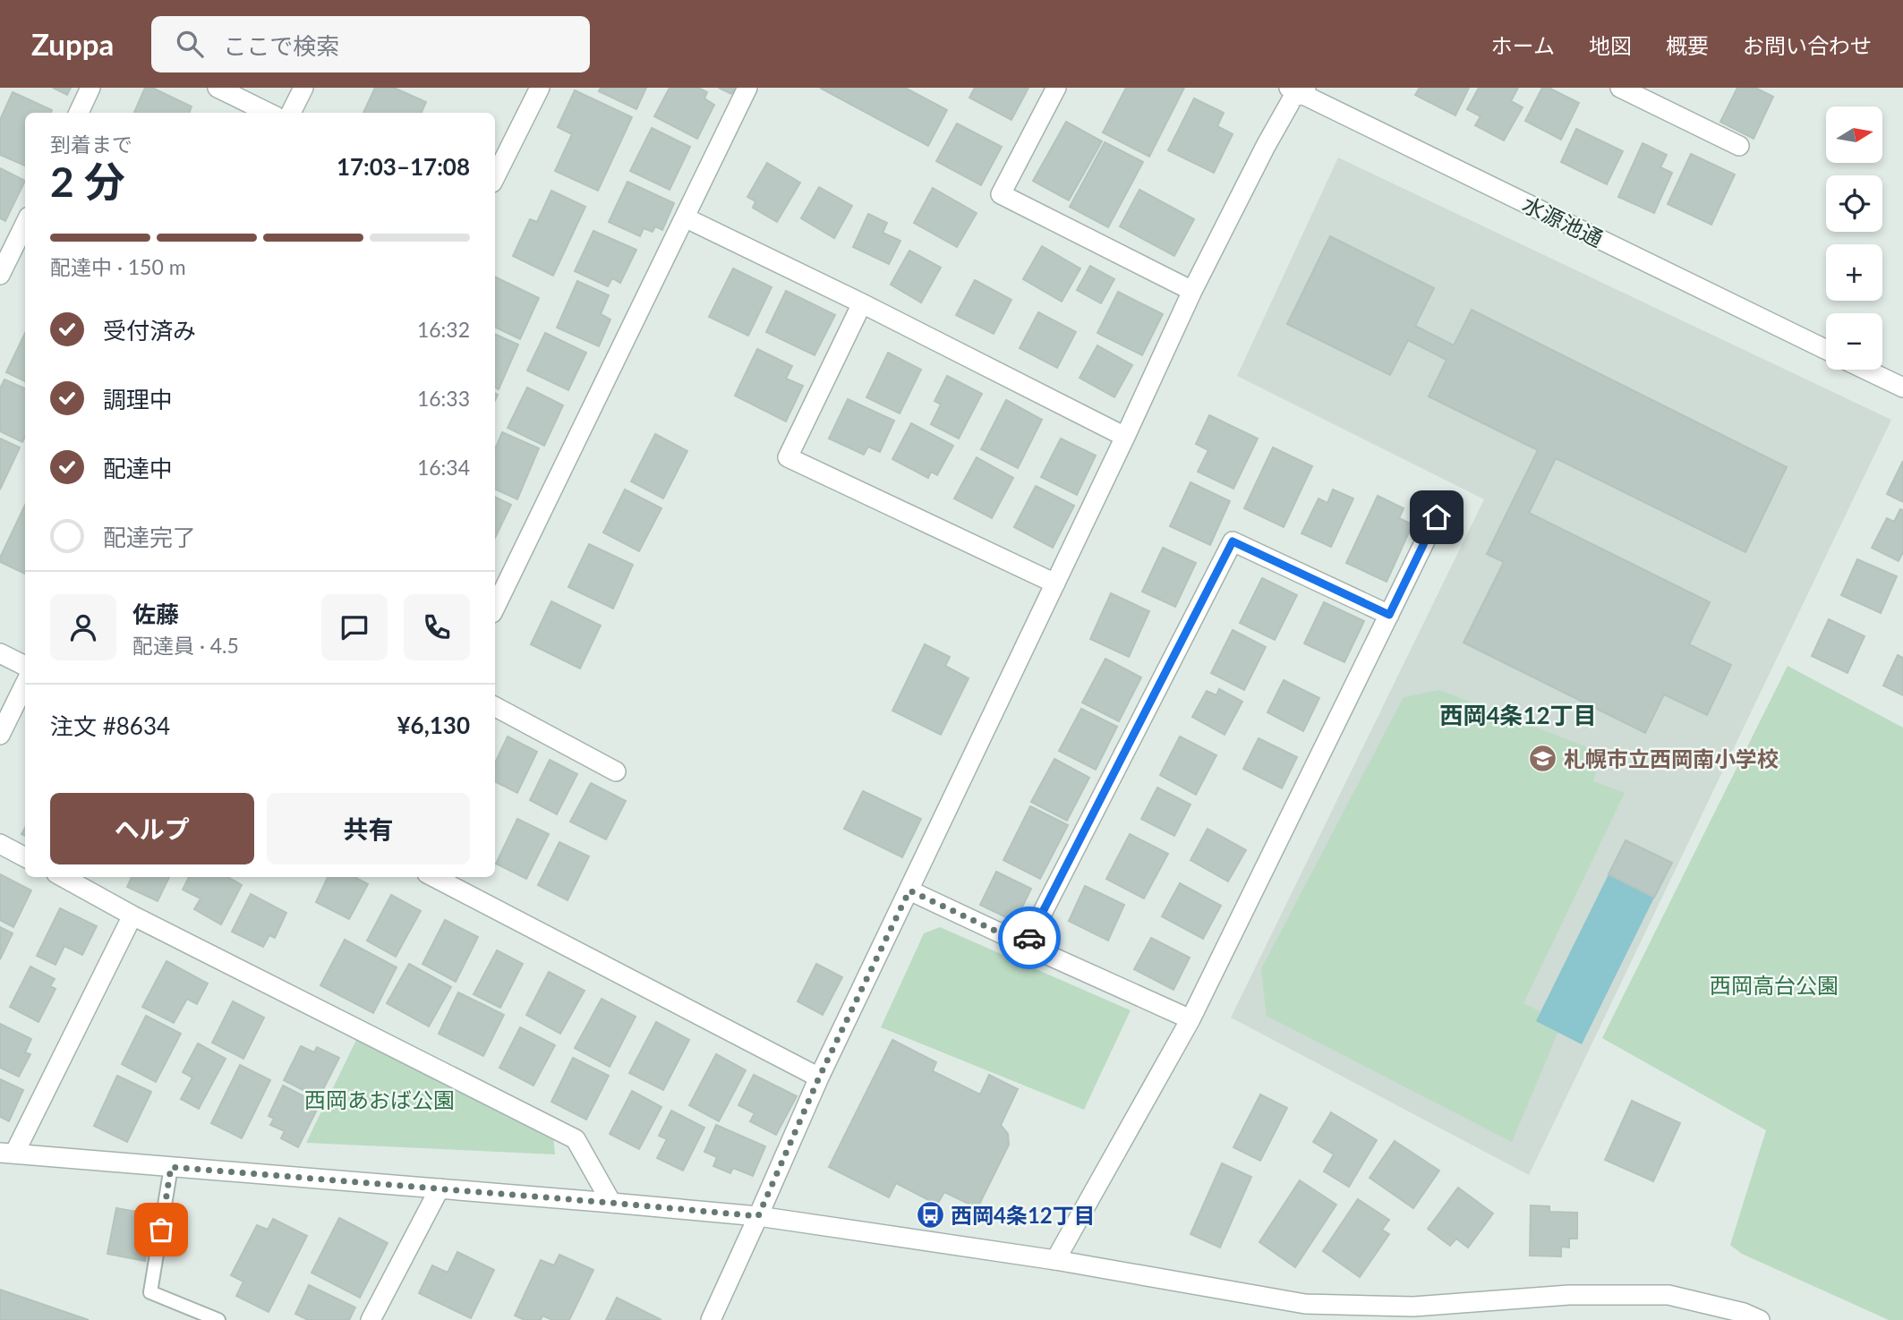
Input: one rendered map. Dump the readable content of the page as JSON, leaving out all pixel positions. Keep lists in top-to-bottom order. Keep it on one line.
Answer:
{"streets":{"street":["水源池通"]},"districts":["西岡4条12丁目"],"parks":["西岡高台公園","西岡あおば公園"],"places":{"school or university":["札幌市立西岡南小学校"],"bus stop":["西岡4条12丁目"]},"north":"right","page":{"header":"Zuppa","search":"ここで検索","nav":["ホーム","地図","概要","お問い合わせ"],"map_buttons":["+","−"],"heading":["2 分","到着まで","17:03–17:08"],"panel":["佐藤","配達員 · 4.5","注文 #8634","¥6,130"],"bar":"配達中 · 150 m","list":[["受付済み","16:32"],["調理中","16:33"],["配達中","16:34"],"配達完了"],"buttons":["ヘルプ","共有"]}}
